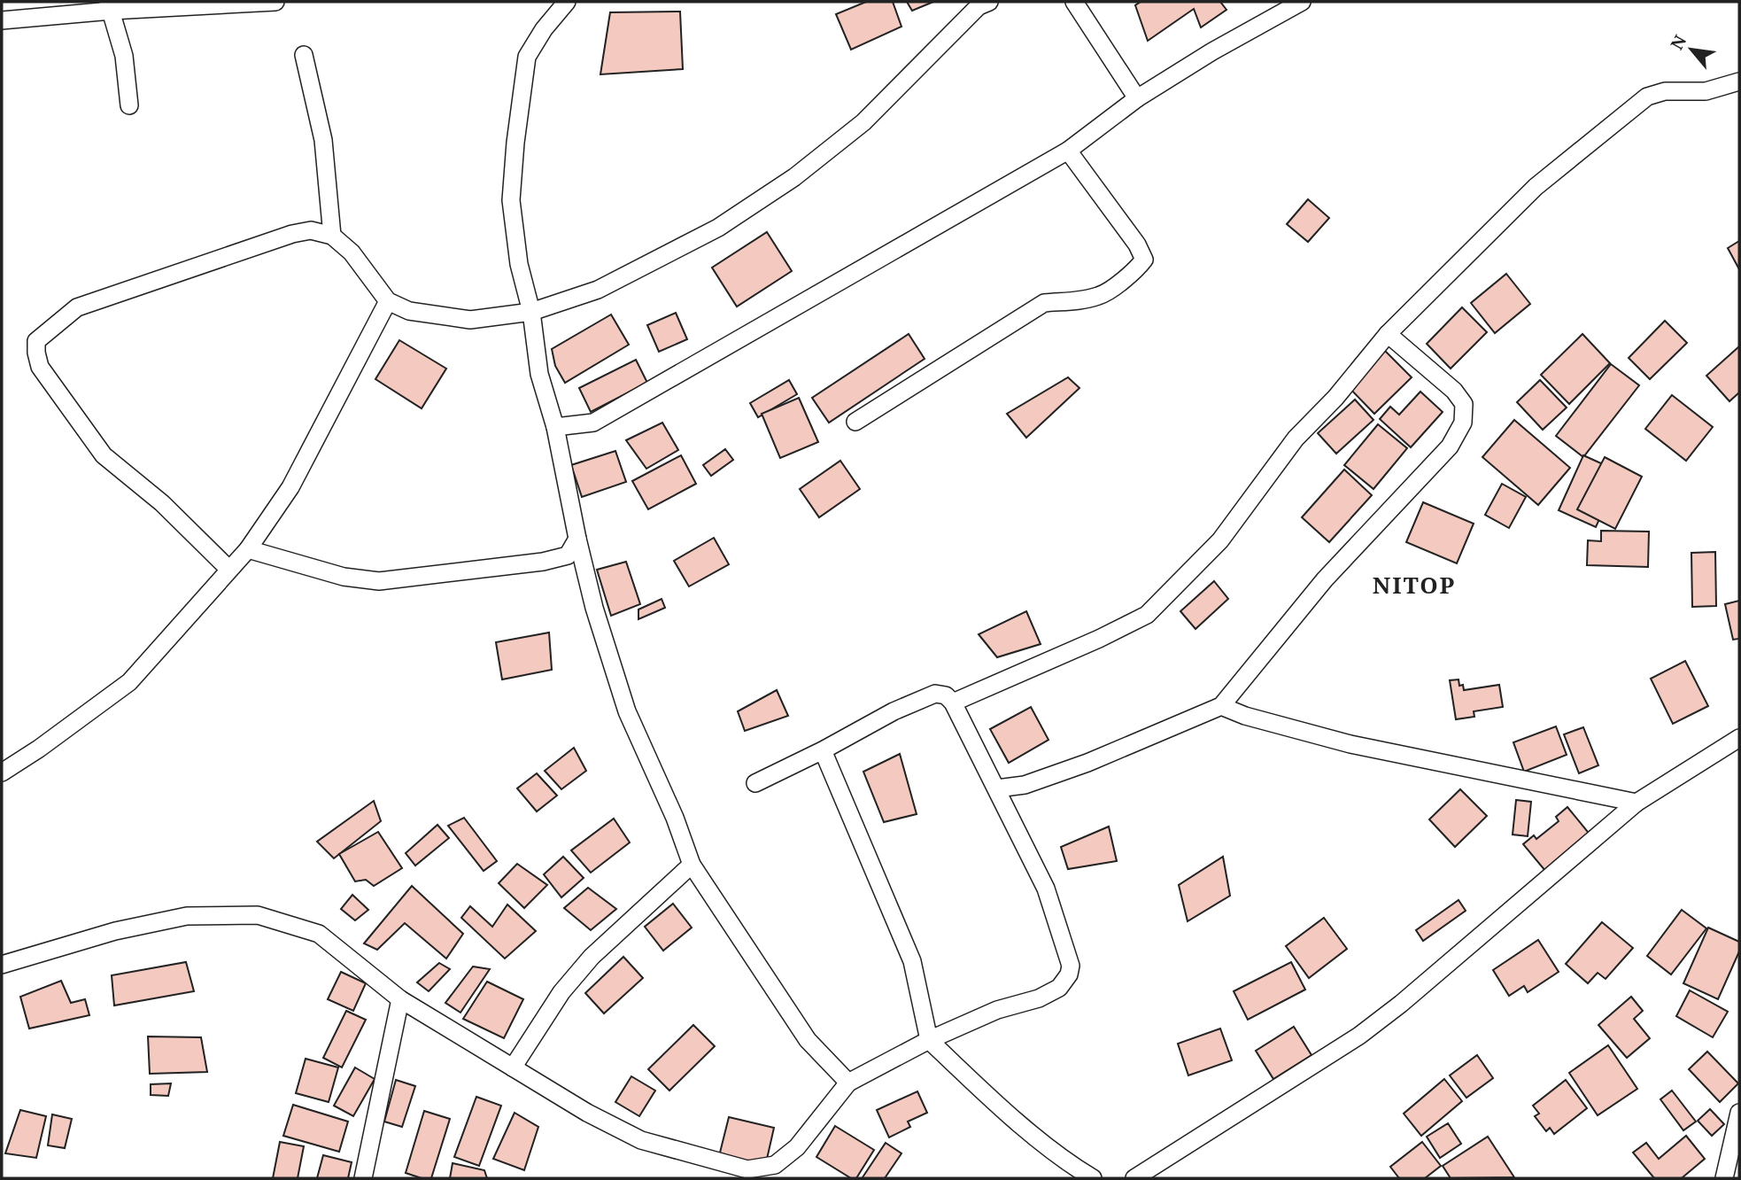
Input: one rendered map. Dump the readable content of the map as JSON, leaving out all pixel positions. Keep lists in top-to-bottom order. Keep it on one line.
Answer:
{"districts":["NITOP"],"north":"top left"}
